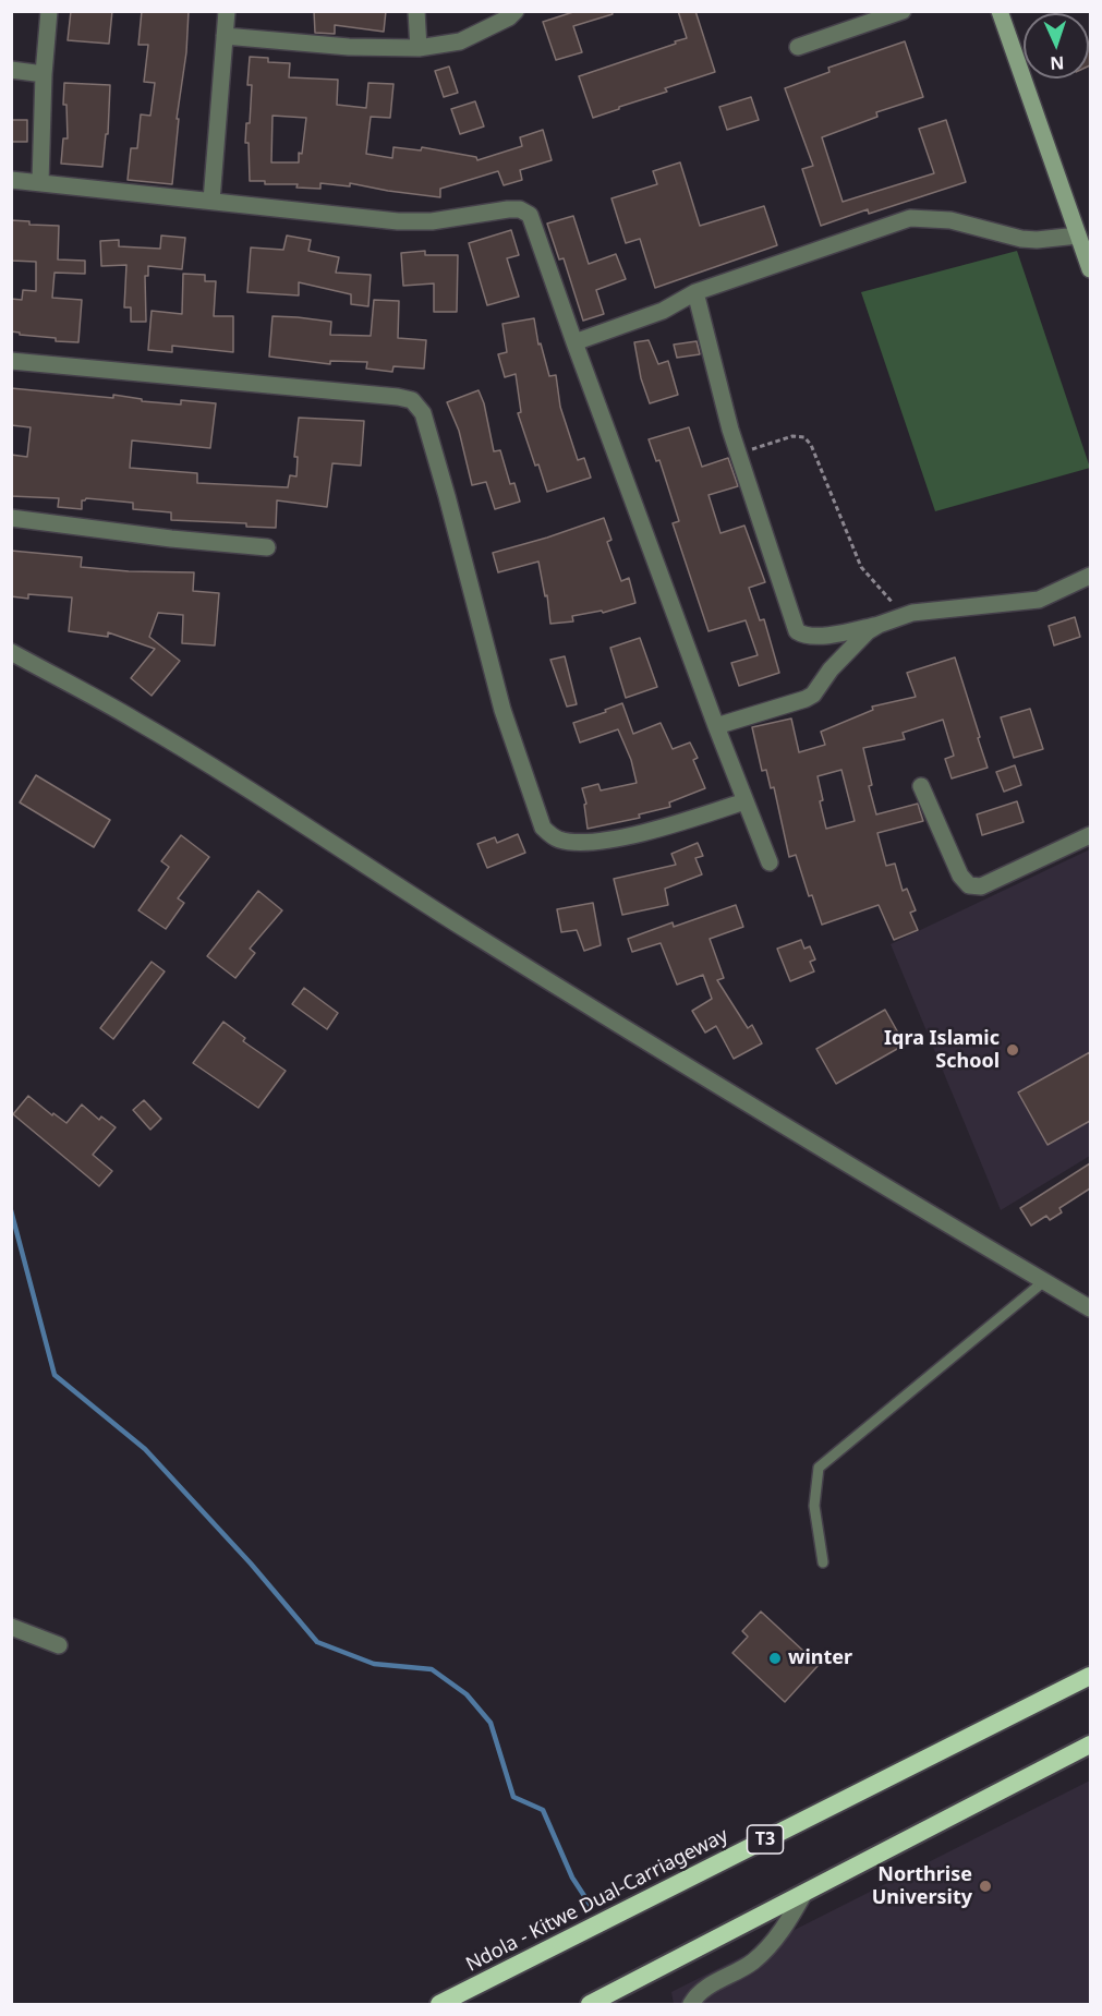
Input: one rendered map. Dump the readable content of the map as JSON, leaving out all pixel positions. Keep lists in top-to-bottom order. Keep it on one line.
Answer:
{"streets":{"highway":["T3","Ndola - Kitwe Dual-Carriageway"]},"places":["Iqra Islamic School","winter","Northrise University"],"north":"bottom"}
